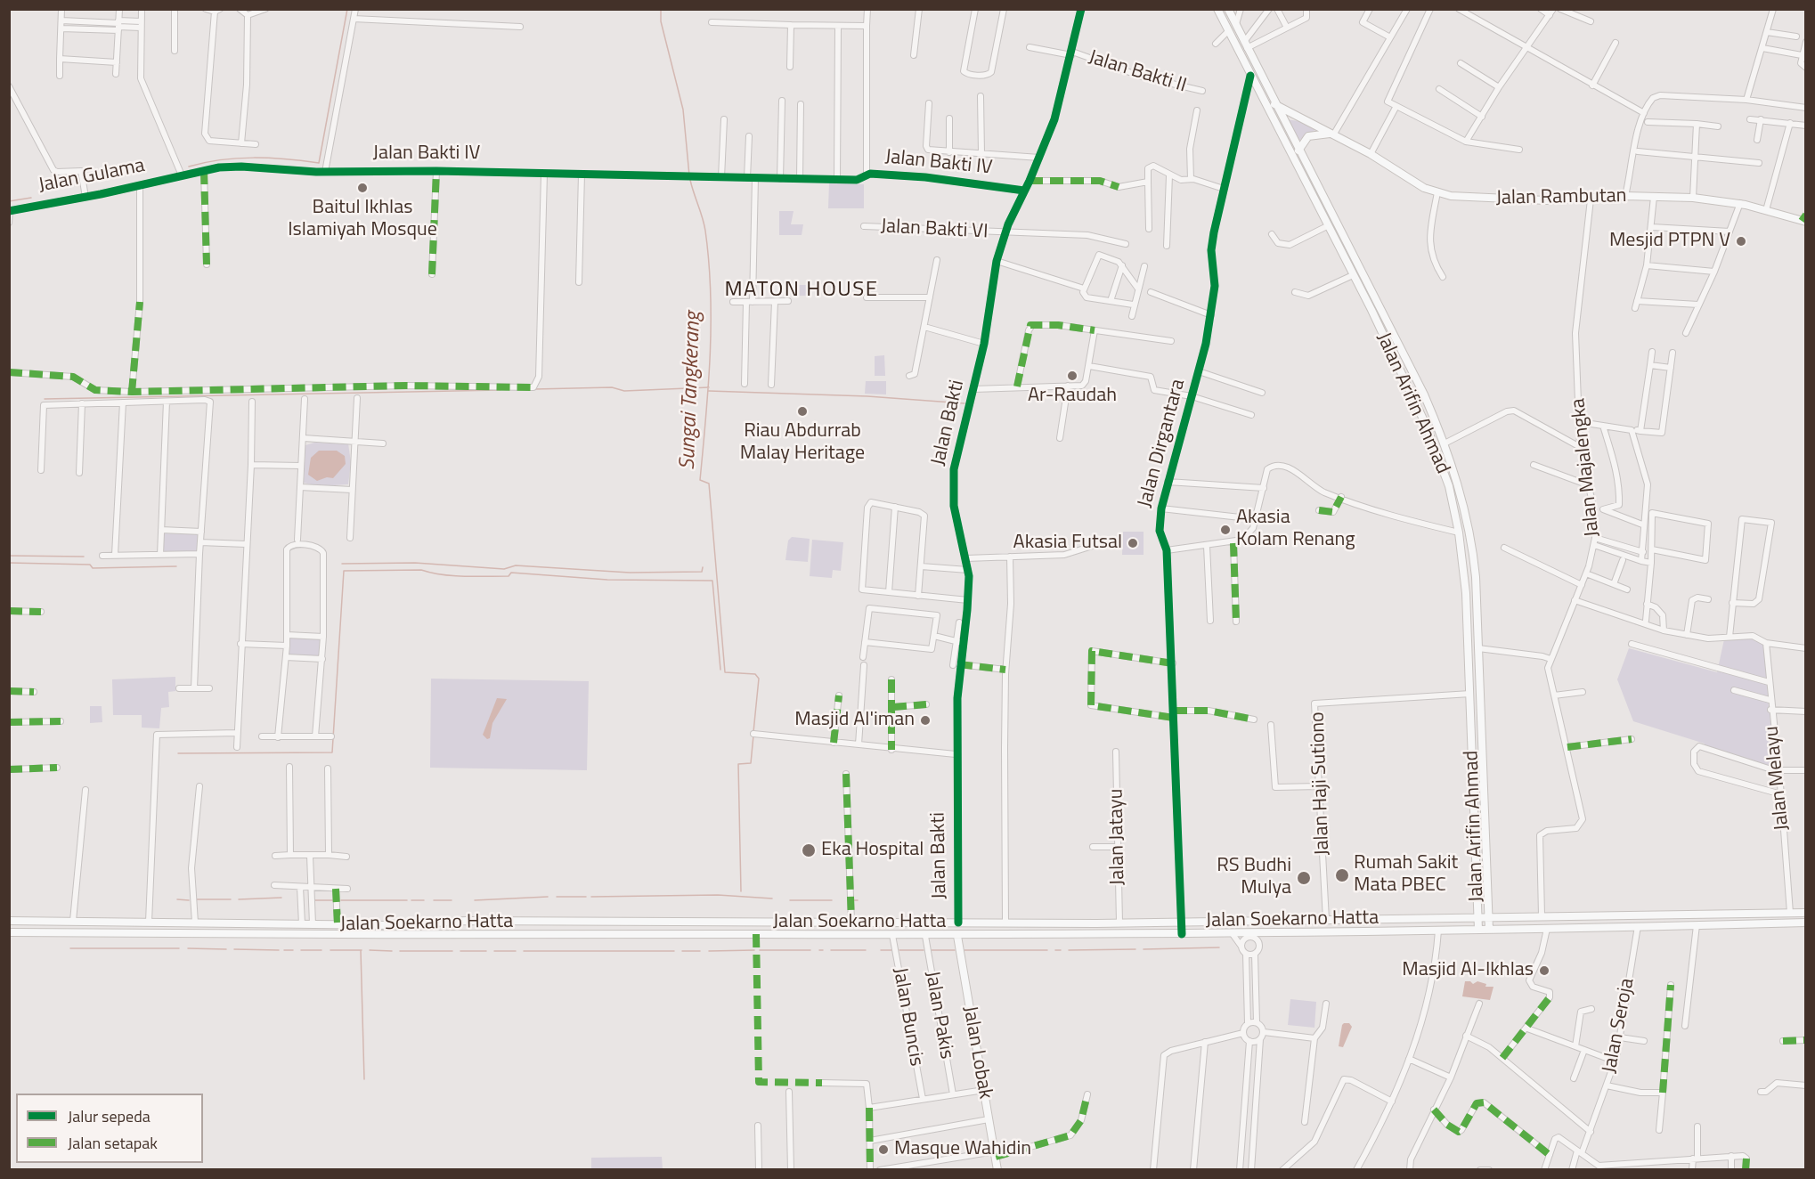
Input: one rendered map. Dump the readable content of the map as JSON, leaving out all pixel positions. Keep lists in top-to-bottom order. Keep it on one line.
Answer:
{"streets":{"main road":["Jalan Rambutan","Jalan Arifin Ahmad","Jalan Soekarno Hatta","Jalan Lobak"],"street":["Jalan Bakti II","Jalan Bakti IV","Jalan Gulama","Jalan Bakti VI","Jalan Bakti","Jalan Dirgantara","Jalan Majalengka","Jalan Melayu","Jalan Haji Sutiono","Jalan Jatayu","Jalan Pakis","Jalan Buncis","Jalan Seroja"]},"crossings":[["Jalan Bakti II","Jalan Bakti"],["Jalan Bakti IV","Jalan Gulama"],["Jalan Bakti IV","Jalan Bakti"],["Jalan Rambutan","Jalan Arifin Ahmad"],["Jalan Rambutan","Jalan Majalengka"],["Jalan Bakti VI","Jalan Bakti"],["Jalan Arifin Ahmad","Jalan Dirgantara"],["Jalan Arifin Ahmad","Jalan Haji Sutiono"],["Jalan Arifin Ahmad","Jalan Soekarno Hatta"],["Jalan Bakti","Jalan Soekarno Hatta"],["Jalan Dirgantara","Jalan Soekarno Hatta"],["Jalan Majalengka","Jalan Soekarno Hatta"],["Jalan Melayu","Jalan Soekarno Hatta"],["Jalan Haji Sutiono","Jalan Soekarno Hatta"],["Jalan Jatayu","Jalan Soekarno Hatta"],["Jalan Soekarno Hatta","Jalan Pakis"],["Jalan Soekarno Hatta","Jalan Buncis"],["Jalan Soekarno Hatta","Jalan Seroja"],["Jalan Soekarno Hatta","Jalan Lobak"]],"districts":["MATON HOUSE"],"water":["Sungai Tangkerang"],"places":["Baitul Ikhlas Islamiyah Mosque","Mesjid PTPN V","Ar-Raudah","Riau Abdurrab Malay Heritage","Akasia Kolam Renang","Akasia Futsal","Masjid Al'iman","Eka Hospital","Rumah Sakit Mata PBEC","RS Budhi Mulya","Masjid Al-Ikhlas","Masque Wahidin"],"legend":["Jalur sepeda","Jalan setapak"]}
